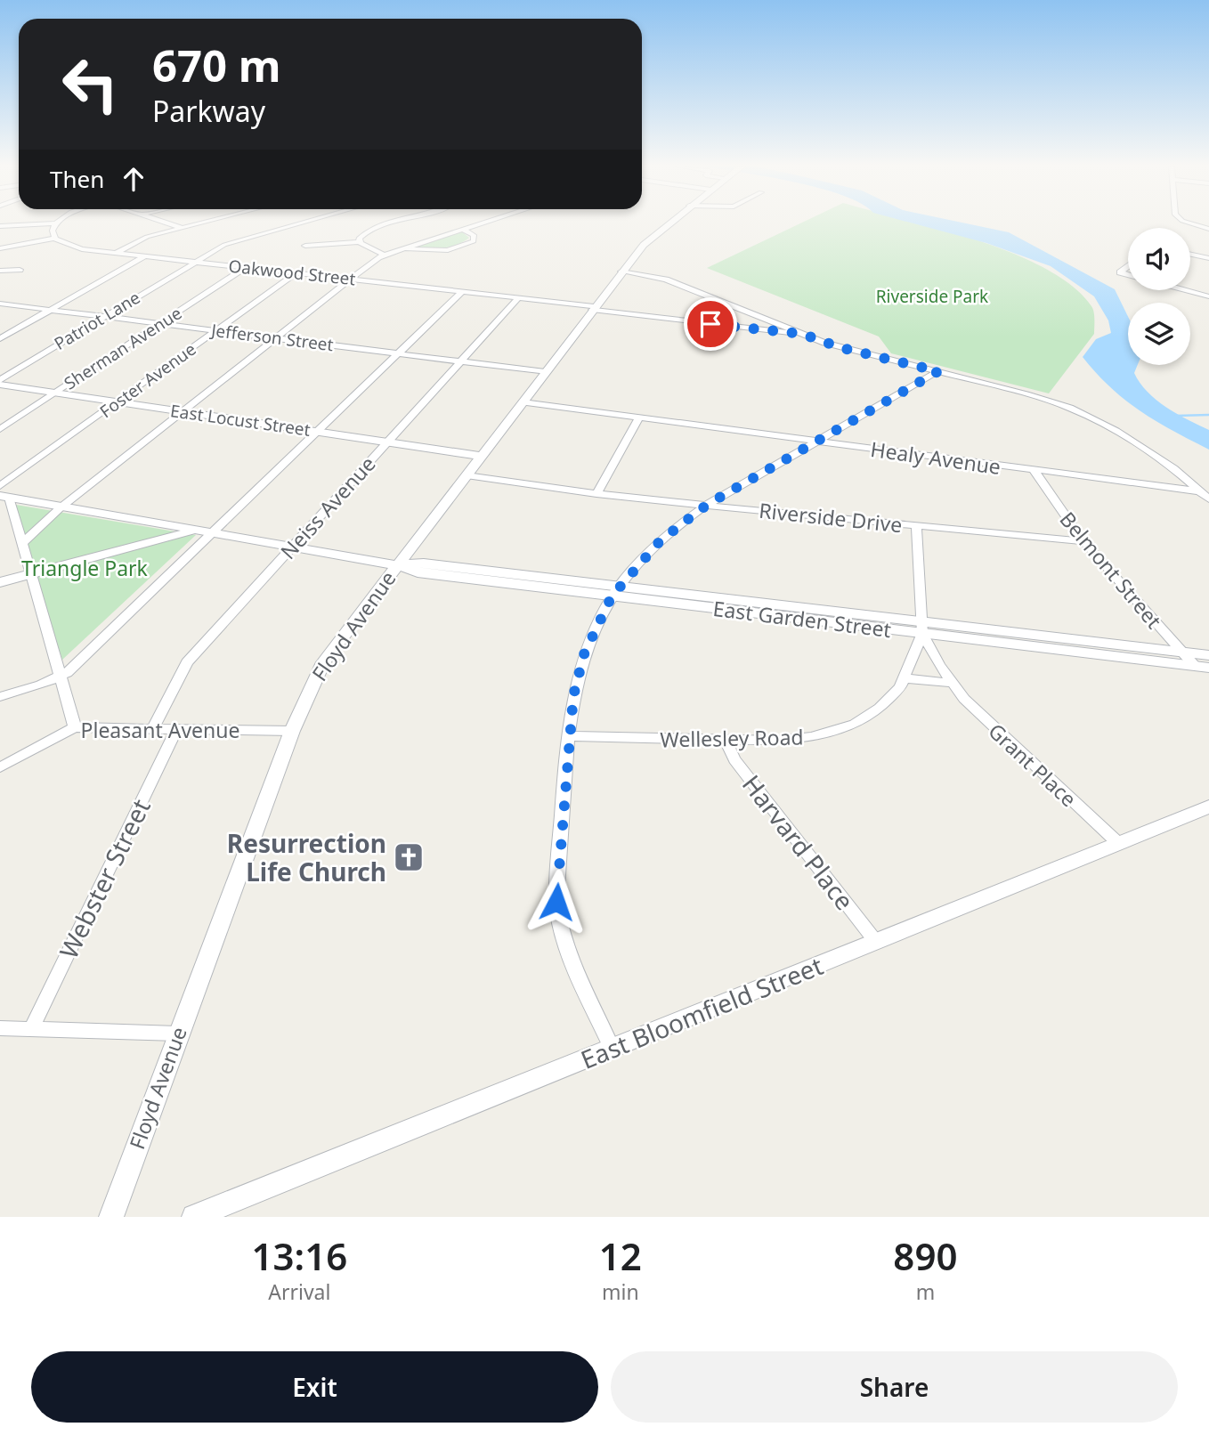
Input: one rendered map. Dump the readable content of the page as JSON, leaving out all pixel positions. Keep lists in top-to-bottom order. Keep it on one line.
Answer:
{"streets":{"street":["Oakwood Street","Patriot Lane","Jefferson Street","Sherman Avenue","Foster Avenue","East Locust Street","Healy Avenue","Neiss Avenue","Riverside Drive","Belmont Street","East Garden Street","Floyd Avenue","Pleasant Avenue","Wellesley Road","Grant Place","Harvard Place","Webster Street","East Bloomfield Street"]},"crossings":[["Oakwood Street","Patriot Lane"],["Oakwood Street","Sherman Avenue"],["Oakwood Street","Foster Avenue"],["Oakwood Street","Neiss Avenue"],["Oakwood Street","Floyd Avenue"],["Patriot Lane","Jefferson Street"],["Jefferson Street","Sherman Avenue"],["Jefferson Street","Foster Avenue"],["Jefferson Street","Neiss Avenue"],["Jefferson Street","Floyd Avenue"],["Sherman Avenue","East Locust Street"],["Foster Avenue","East Locust Street"],["East Locust Street","Neiss Avenue"],["East Locust Street","Floyd Avenue"],["Healy Avenue","Belmont Street"],["Healy Avenue","Floyd Avenue"],["Neiss Avenue","East Garden Street"],["Neiss Avenue","Pleasant Avenue"],["Riverside Drive","Belmont Street"],["Riverside Drive","Floyd Avenue"],["Riverside Drive","Wellesley Road"],["Belmont Street","East Garden Street"],["East Garden Street","Floyd Avenue"],["East Garden Street","Wellesley Road"],["East Garden Street","Grant Place"],["Floyd Avenue","Pleasant Avenue"],["Pleasant Avenue","Webster Street"],["Wellesley Road","Grant Place"],["Wellesley Road","Harvard Place"],["Grant Place","East Bloomfield Street"],["Harvard Place","East Bloomfield Street"]],"parks":["Riverside Park","Triangle Park"],"places":{"church":["Resurrection Life Church"]},"page":{"turn":["670 m","Parkway"],"then":"Then","eta":["13:16","Arrival","12","min","890","m"],"buttons":["Exit","Share"]}}
